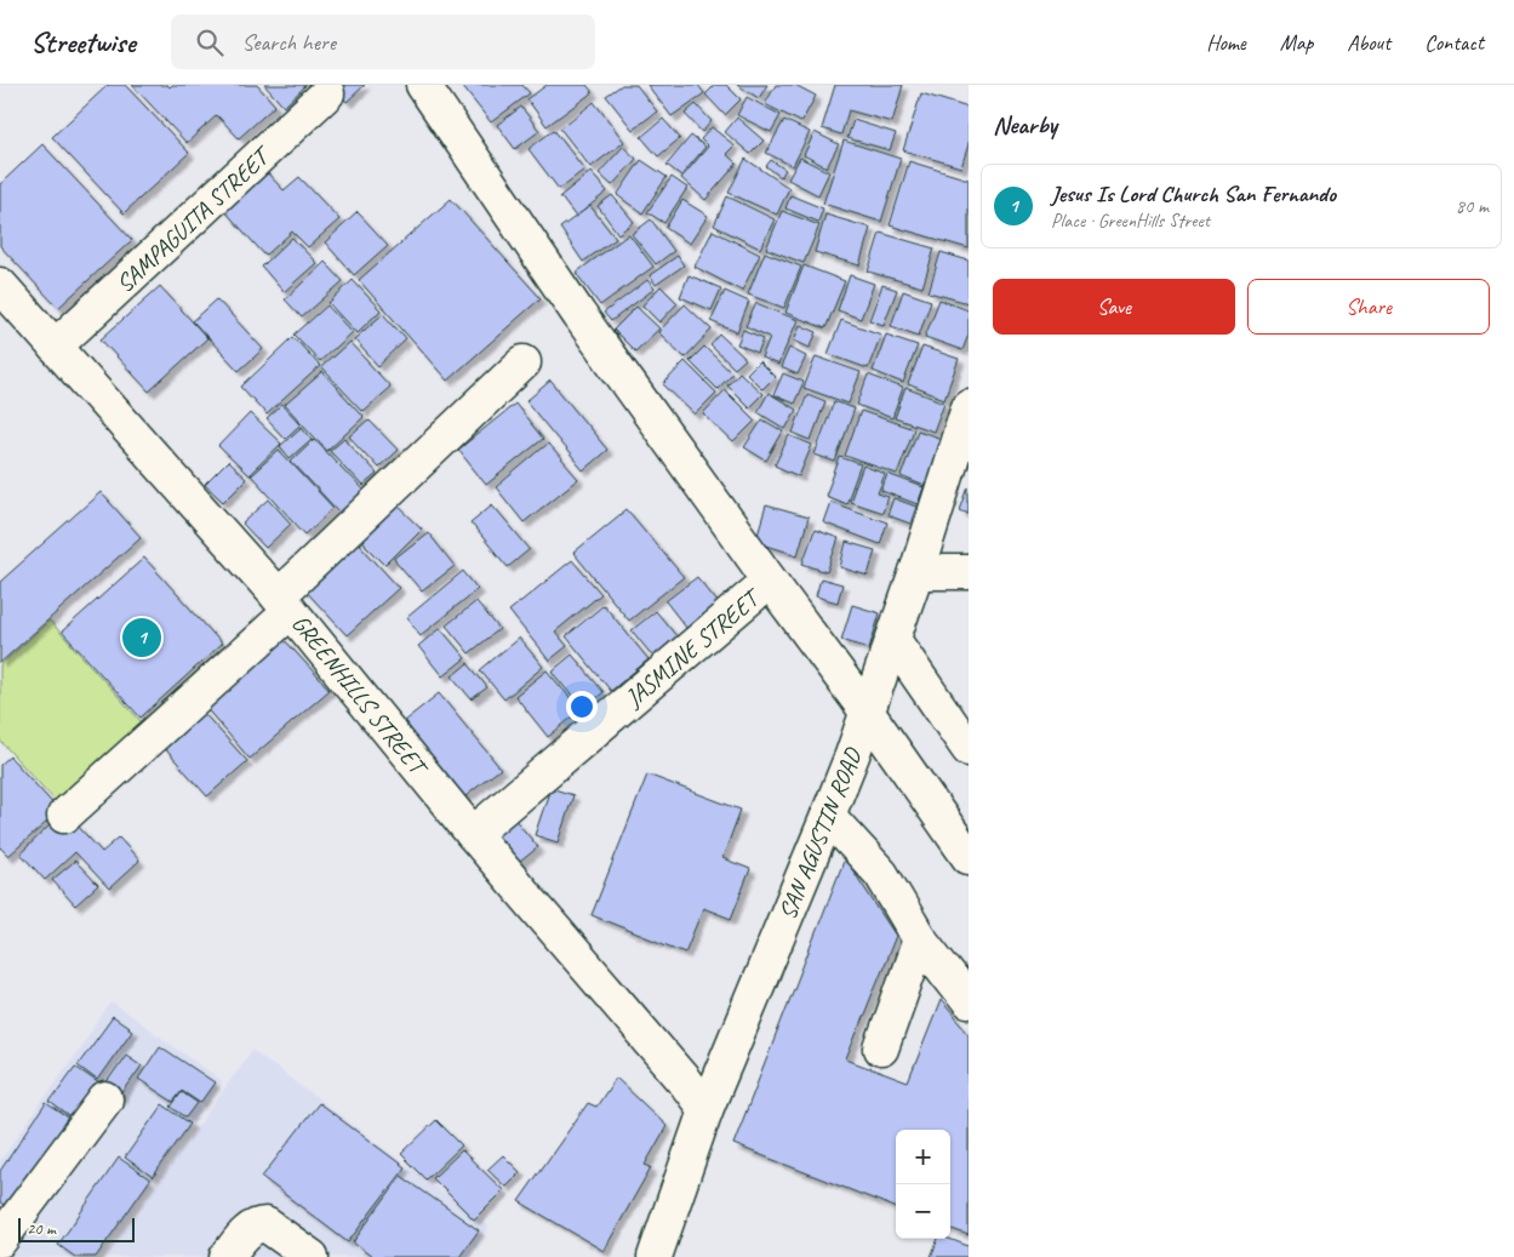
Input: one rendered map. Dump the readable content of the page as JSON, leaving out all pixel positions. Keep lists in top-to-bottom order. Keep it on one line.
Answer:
{"streets":{"street":["SAMPAGUITA STREET","JASMINE STREET","GREENHILLS STREET","SAN AGUSTIN ROAD"]},"crossings":[["SAMPAGUITA STREET","GREENHILLS STREET"],["JASMINE STREET","GREENHILLS STREET"],["GREENHILLS STREET","SAN AGUSTIN ROAD"]],"scale_bar":"20 m","page":{"header":"Streetwise","search":"Search here","nav":["Home","Map","About","Contact"],"heading":"Nearby","list":[{"mark":"1","name":"Jesus Is Lord Church San Fernando","note":"Place · GreenHills Street","value":"80 m"}],"buttons":["Save","Share"],"pins":"1","map_buttons":["+","−"],"scale":"20 m"}}
